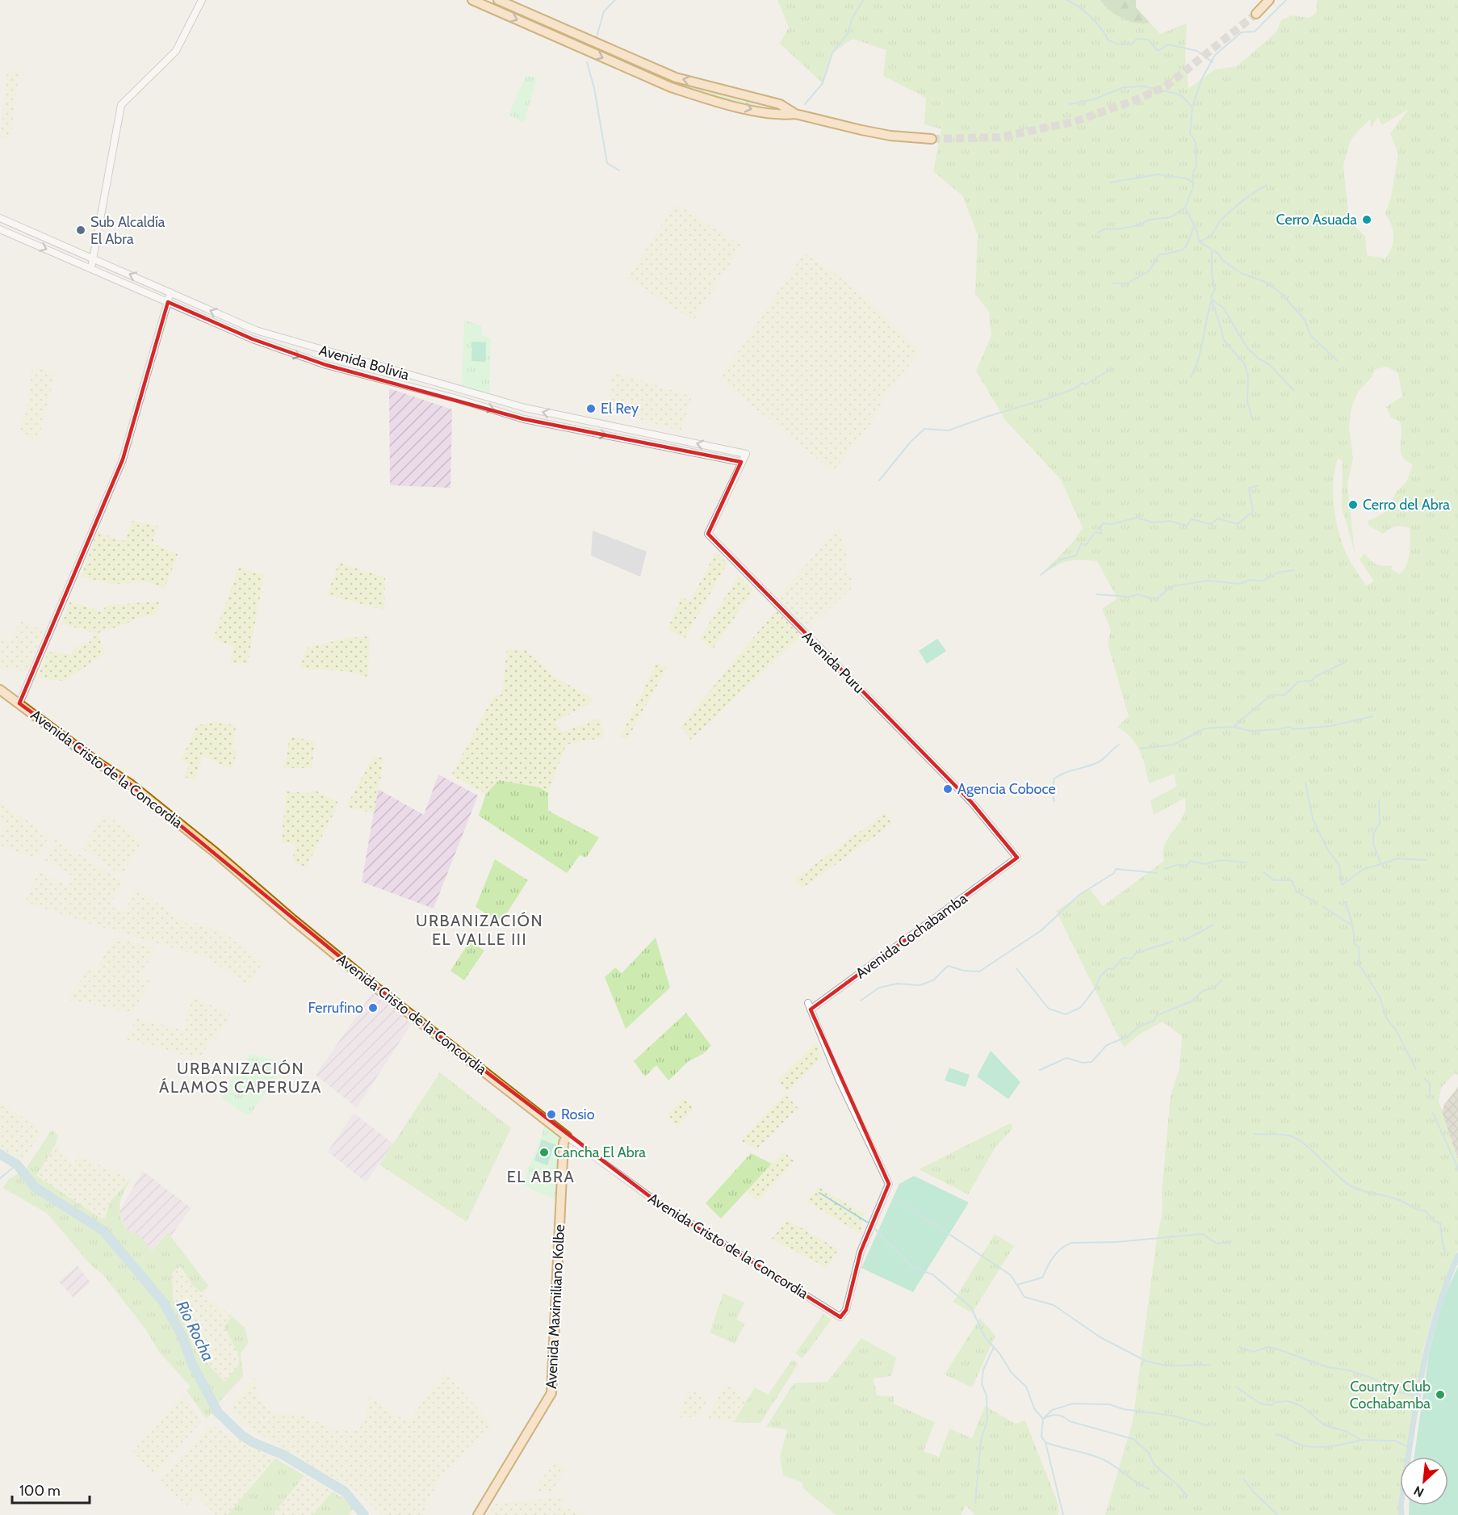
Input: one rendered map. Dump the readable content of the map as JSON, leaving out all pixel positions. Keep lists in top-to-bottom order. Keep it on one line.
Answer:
{"streets":{"main road":["Avenida Cristo de la Concordia","Avenida Maximiliano Kolbe"],"street":["Avenida Bolivia","Avenida Puru","Avenida Cochabamba"]},"crossings":[["Avenida Bolivia","Avenida Puru"],["Avenida Puru","Avenida Cochabamba"],["Avenida Cristo de la Concordia","Avenida Cochabamba"],["Avenida Cristo de la Concordia","Avenida Maximiliano Kolbe"]],"districts":["URBANIZACIÓN EL VALLE III","URBANIZACIÓN ÁLAMOS CAPERUZA","EL ABRA"],"water":["Río Rocha"],"places":["Cerro Asuada","Sub Alcaldía El Abra","El Rey","Cerro del Abra","Agencia Coboce","Ferrufino","Rosio","Cancha El Abra","Country Club Cochabamba"],"scale_bar":"100 m","north":"bottom left"}
